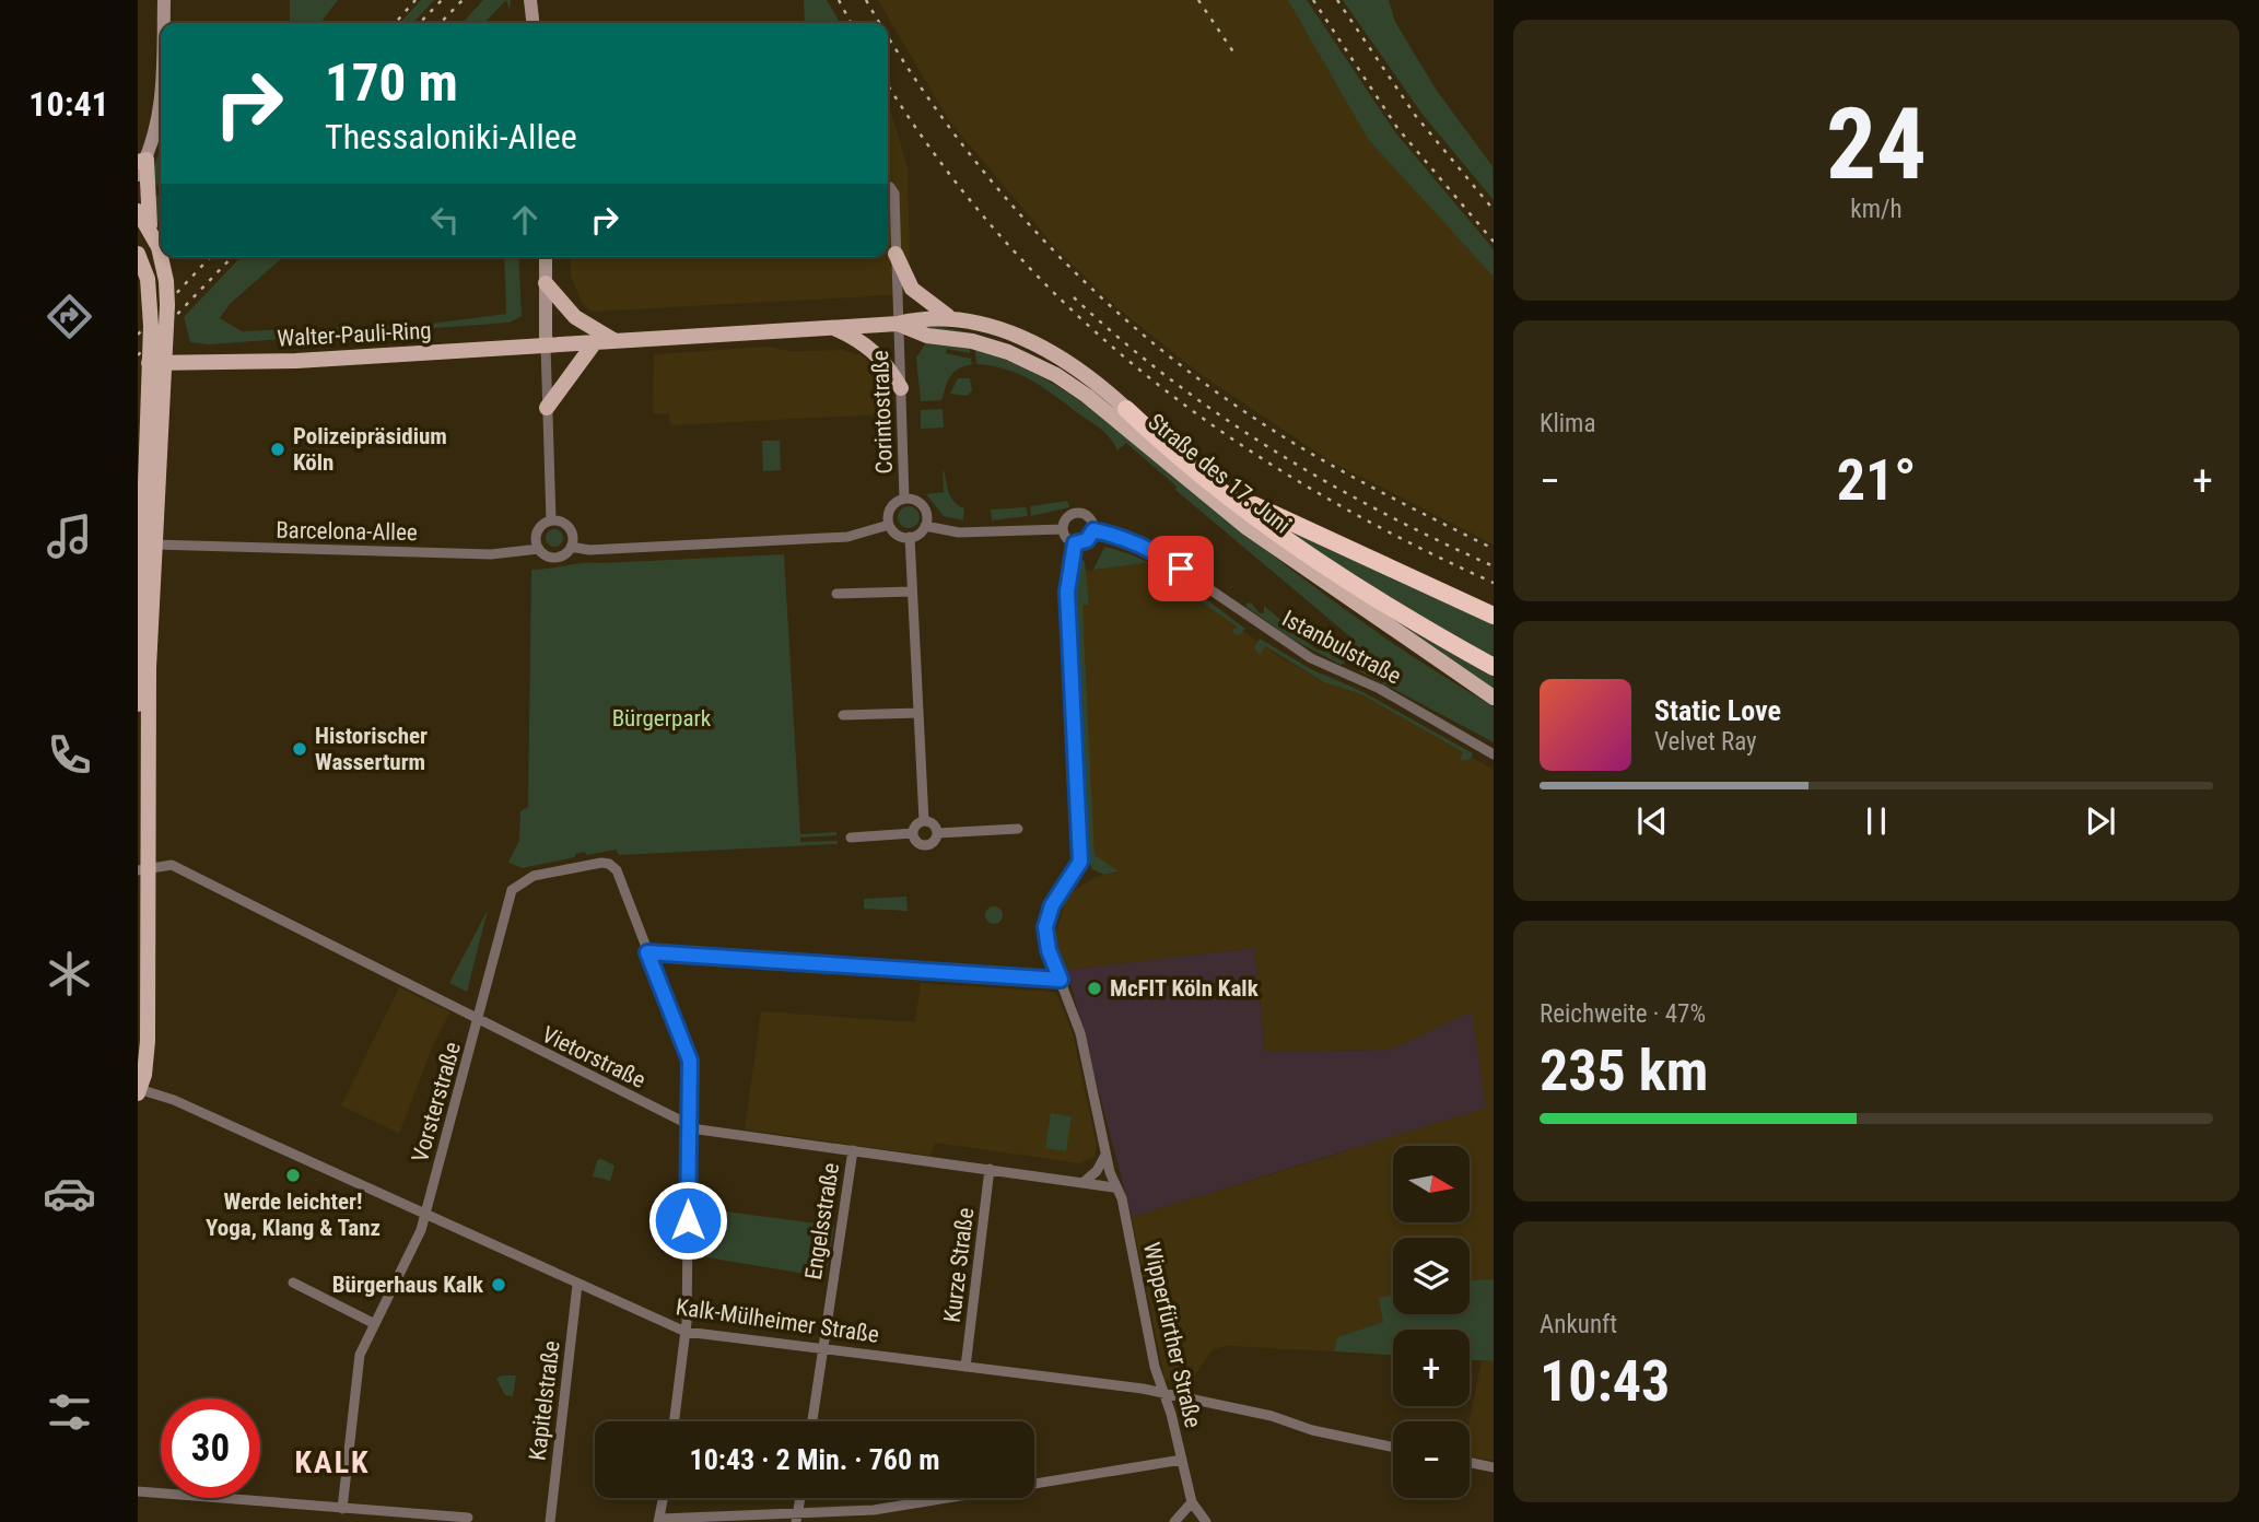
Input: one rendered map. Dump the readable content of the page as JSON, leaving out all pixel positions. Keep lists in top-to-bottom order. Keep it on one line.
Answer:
{"streets":{"main road":["Walter-Pauli-Ring","Straße des 17. Juni"],"street":["Corintostraße","Barcelona-Allee","Istanbulstraße","Vietorstraße","Vorsterstraße","Engelsstraße","Kurze Straße","Kalk-Mülheimer Straße","Wipperfürther Straße","Kapitelstraße"]},"crossings":[["Walter-Pauli-Ring","Straße des 17. Juni"],["Corintostraße","Straße des 17. Juni"],["Istanbulstraße","Wipperfürther Straße"],["Vietorstraße","Vorsterstraße"],["Vietorstraße","Engelsstraße"],["Vietorstraße","Kurze Straße"],["Vietorstraße","Wipperfürther Straße"],["Vorsterstraße","Kalk-Mülheimer Straße"],["Engelsstraße","Kalk-Mülheimer Straße"],["Kurze Straße","Kalk-Mülheimer Straße"],["Kalk-Mülheimer Straße","Wipperfürther Straße"],["Kalk-Mülheimer Straße","Kapitelstraße"]],"districts":["KALK"],"parks":["Bürgerpark"],"places":["Polizeipräsidium Köln","Historischer Wasserturm","McFIT Köln Kalk","Werde leichter! Yoga, Klang & Tanz","Bürgerhaus Kalk"],"north":"right","page":{"tabs":"10:41","tile":[["24","km/h"],"Klima",["Reichweite · 47%","235 km"],["Ankunft","10:43"]],"turn":["170 m","Thessaloniki-Allee"],"heat":["−","21°","+"],"song":["Static Love","Velvet Ray"],"map_buttons":["+","−"],"limit":"30","trip":"10:43 · 2 Min. · 760 m"}}
